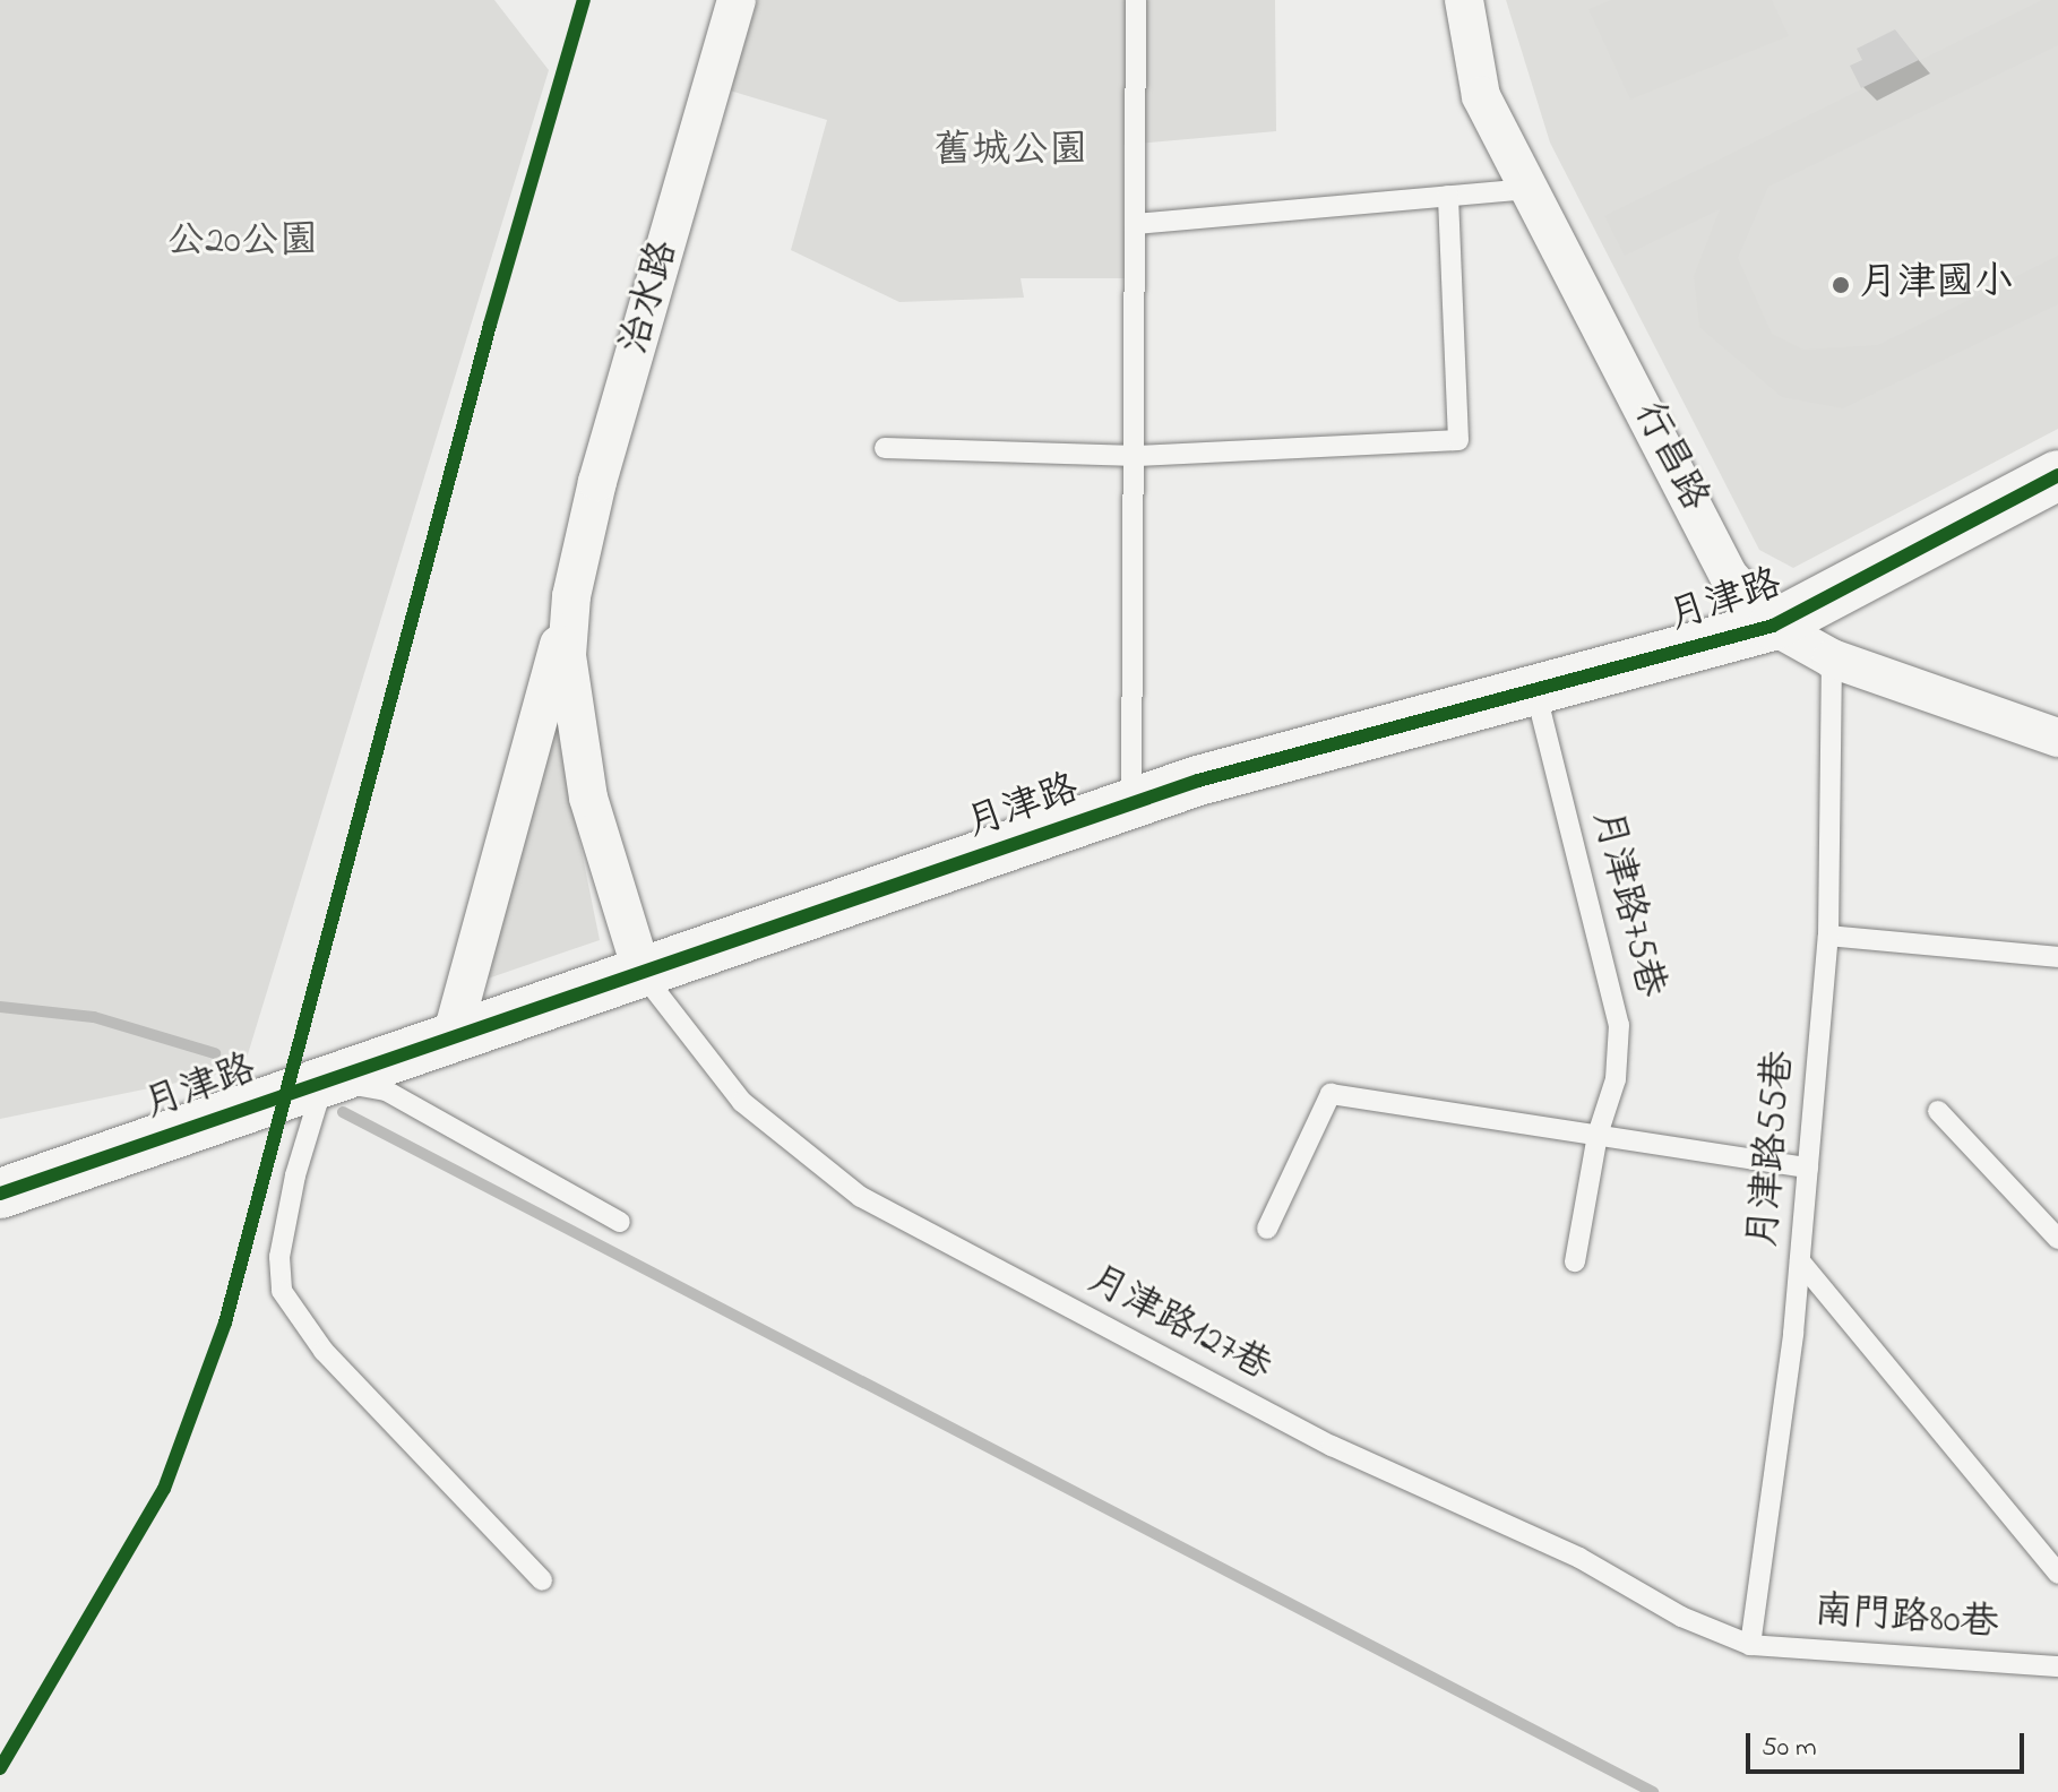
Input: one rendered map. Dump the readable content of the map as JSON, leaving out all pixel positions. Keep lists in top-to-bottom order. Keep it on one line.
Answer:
{"streets":{"street":["治水路","行昌路","月津路"],"lane":["月津路75巷","月津路55巷","月津路127巷","南門路80巷"]},"crossings":[["治水路","月津路"],["治水路","月津路127巷"],["行昌路","月津路"],["行昌路","月津路55巷"],["月津路","月津路75巷"],["月津路","月津路127巷"],["月津路55巷","月津路127巷"],["月津路55巷","南門路80巷"],["月津路127巷","南門路80巷"]],"parks":["舊城公園","公20公園"],"places":["月津國小"],"scale_bar":"50 m"}
